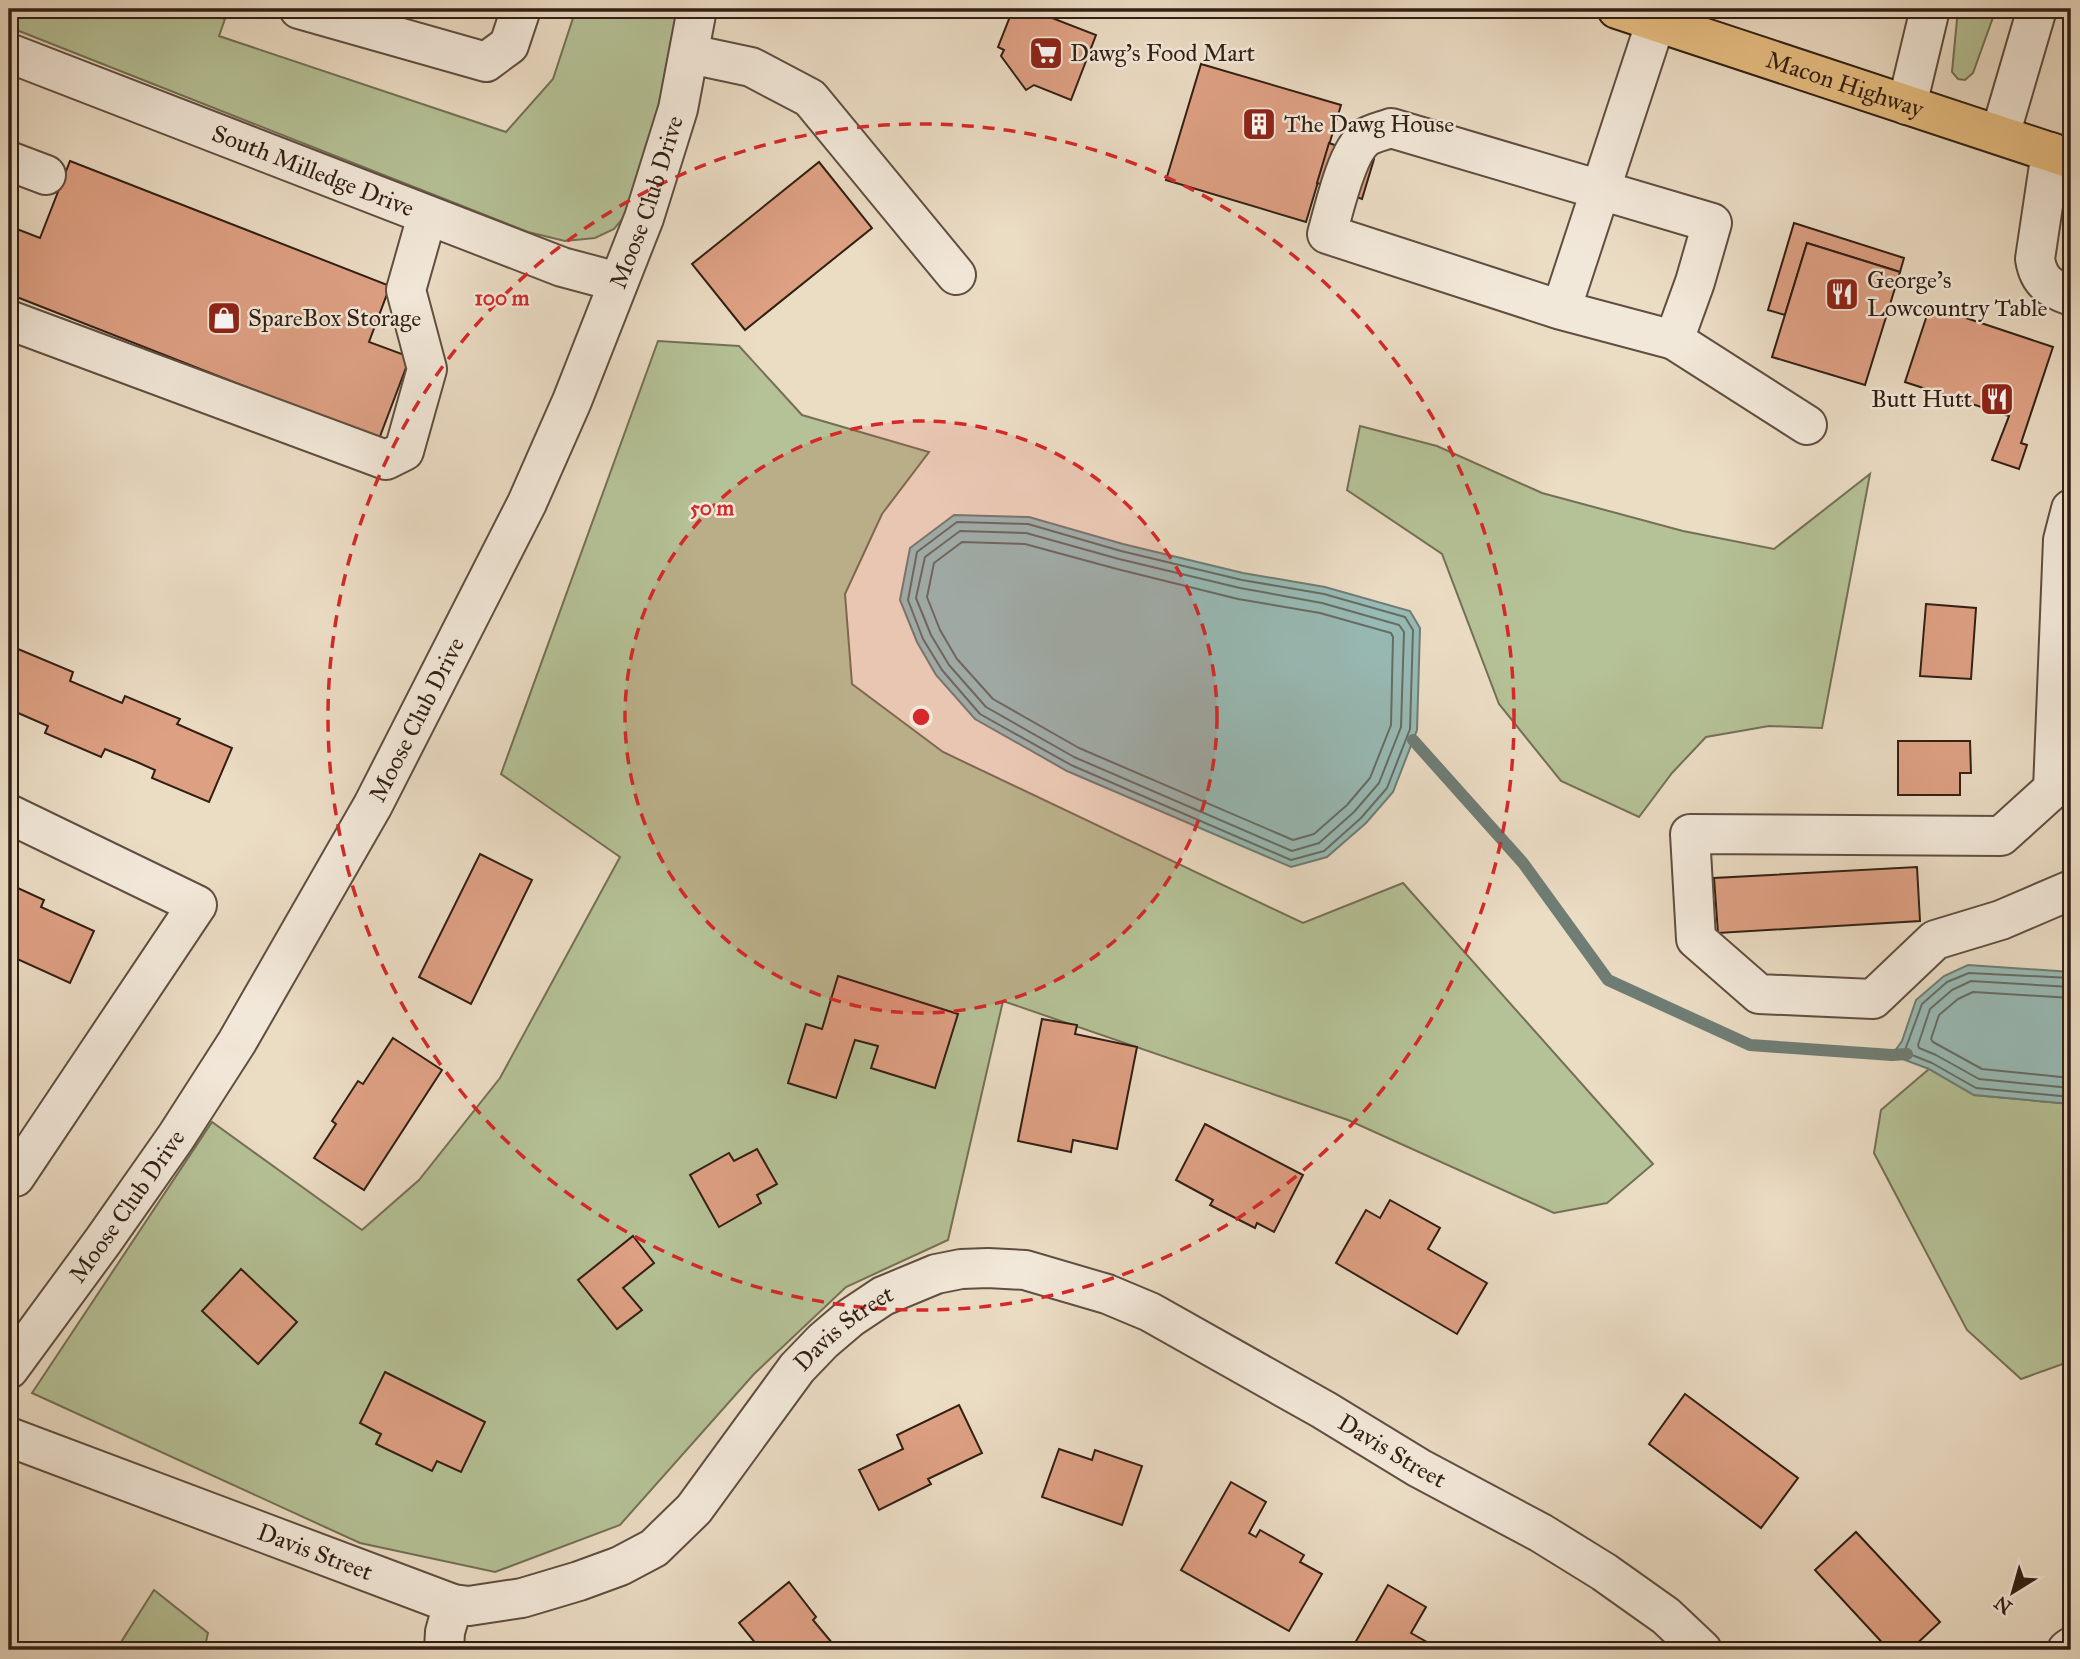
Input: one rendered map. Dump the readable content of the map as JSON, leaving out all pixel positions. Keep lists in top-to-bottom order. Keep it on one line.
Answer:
{"streets":{"main road":["Macon Highway"],"street":["South Milledge Drive","Moose Club Drive","Davis Street"]},"crossings":[["South Milledge Drive","Moose Club Drive"]],"places":{"supermarket":["Dawg's Food Mart"],"building":["The Dawg House"],"restaurant":["George's Lowcountry Table","Butt Hutt"],"shop":["SpareBox Storage"]},"north":"bottom left","rings":["100 m","50 m"]}
